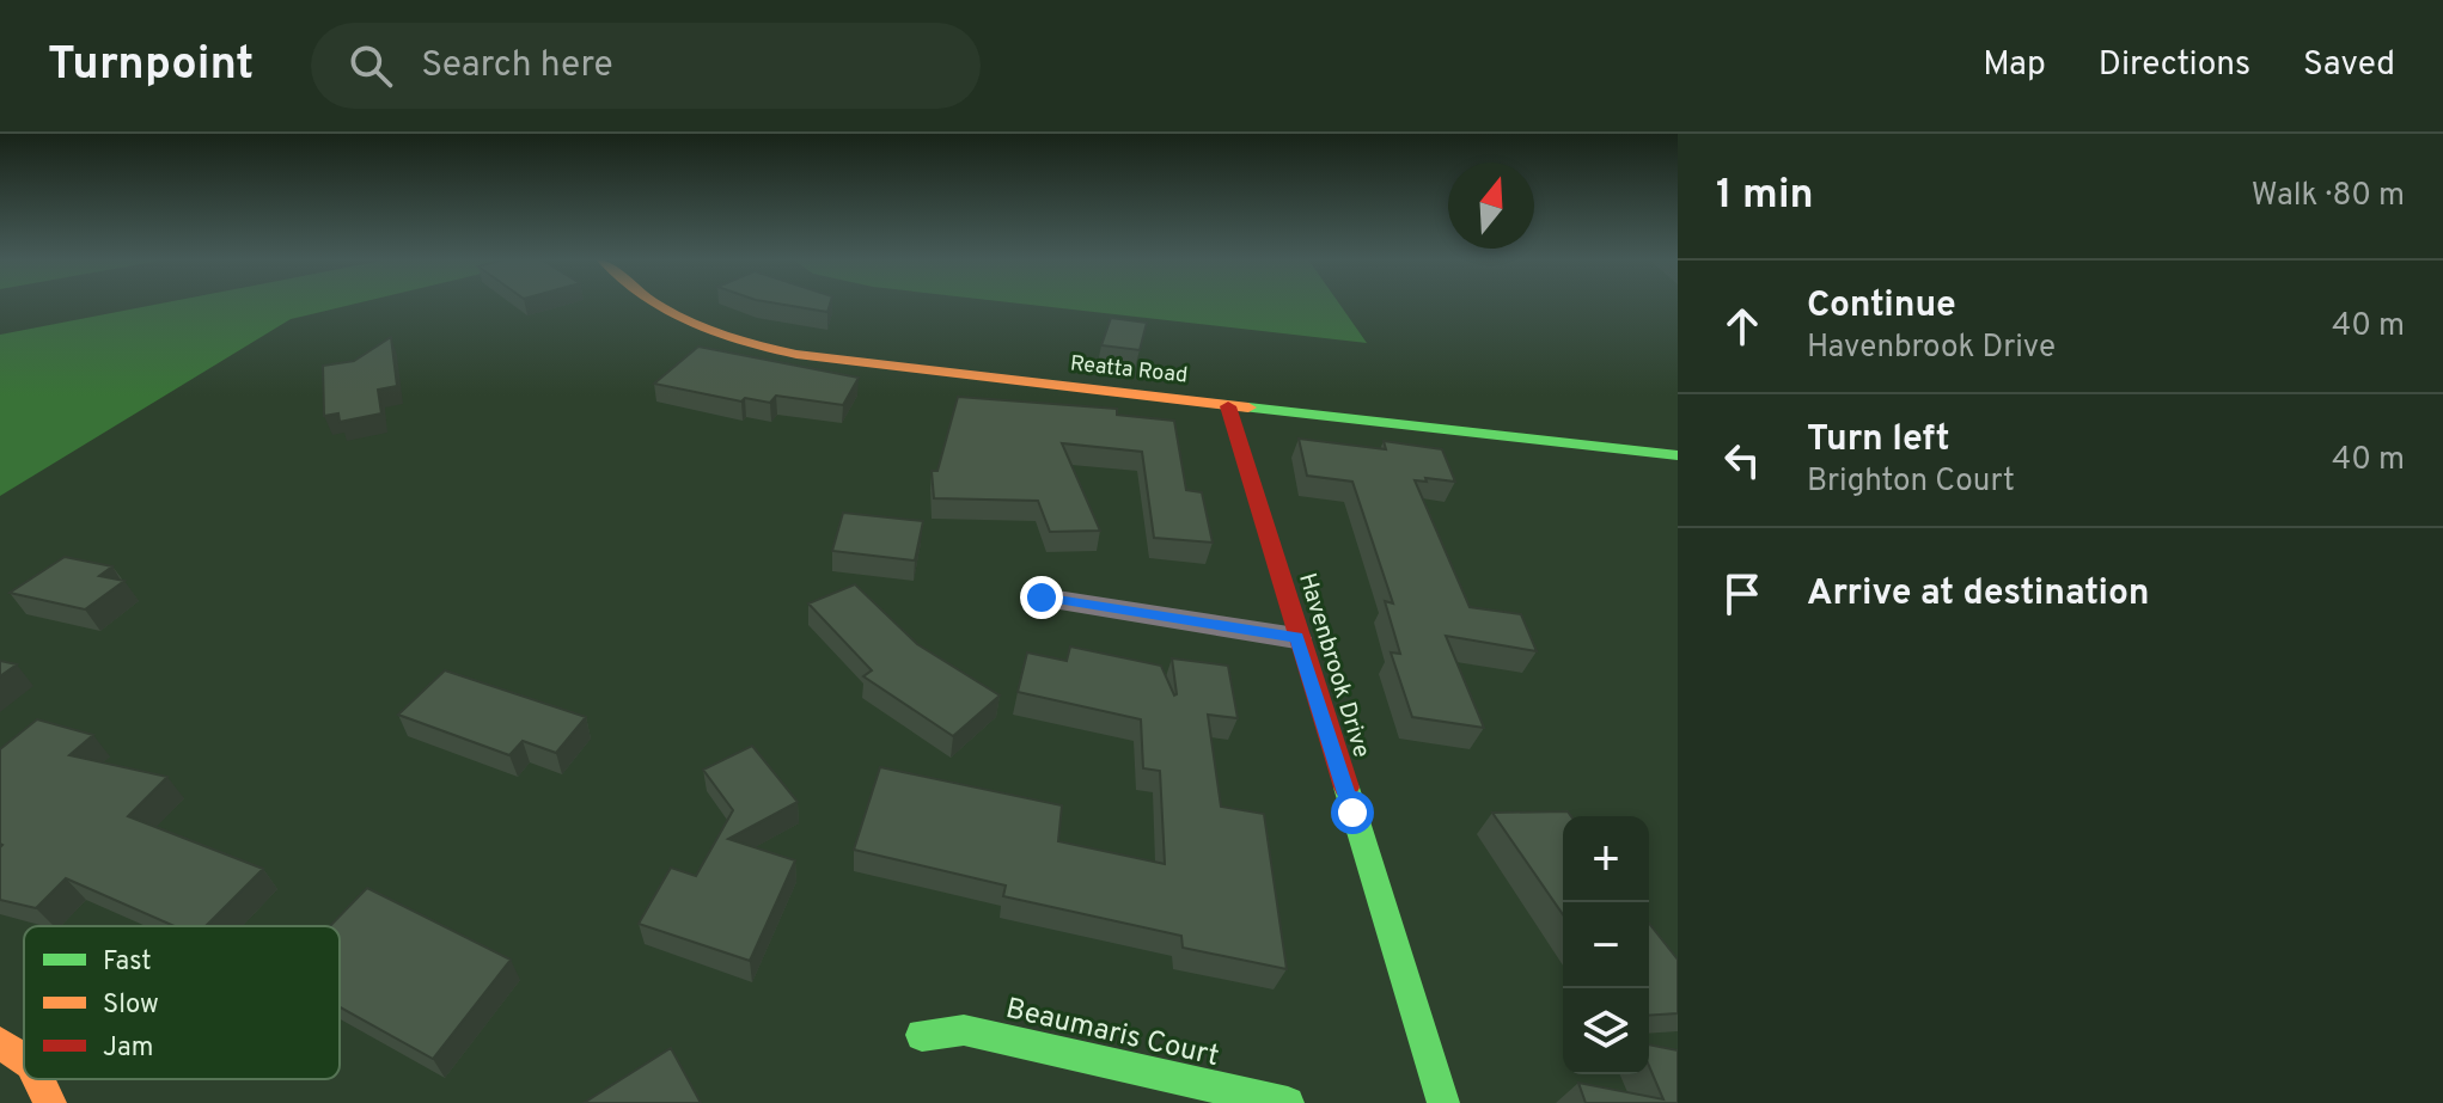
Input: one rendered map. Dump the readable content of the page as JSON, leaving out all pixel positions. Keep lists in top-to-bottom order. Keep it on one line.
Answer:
{"streets":{"street":["Reatta Road","Havenbrook Drive","Beaumaris Court"]},"crossings":[["Reatta Road","Havenbrook Drive"]],"legend":["Fast","Slow","Jam"],"north":"top","page":{"header":"Turnpoint","search":"Search here","nav":["Map","Directions","Saved"],"heading":["1 min","Walk · 80 m"],"list":[["Continue","Havenbrook Drive","40 m"],["Turn left","Brighton Court","40 m"],"Arrive at destination"],"map_buttons":["+","−"]}}
